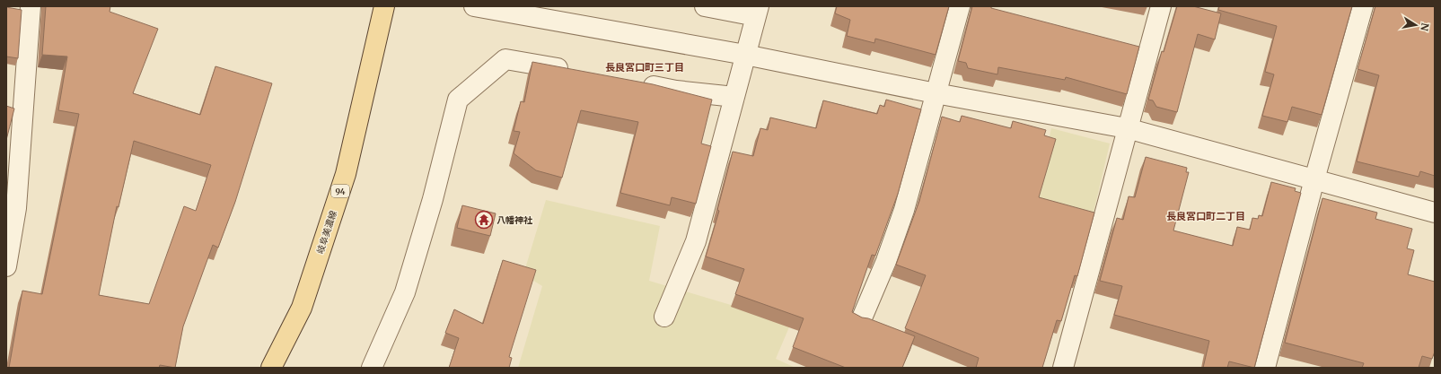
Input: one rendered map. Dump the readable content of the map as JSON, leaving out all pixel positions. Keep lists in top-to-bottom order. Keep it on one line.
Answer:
{"streets":{"main road":["94","岐阜美濃線"]},"districts":["長良宮口町三丁目","長良宮口町二丁目"],"places":{"temple":["八幡神社"]},"north":"right"}
